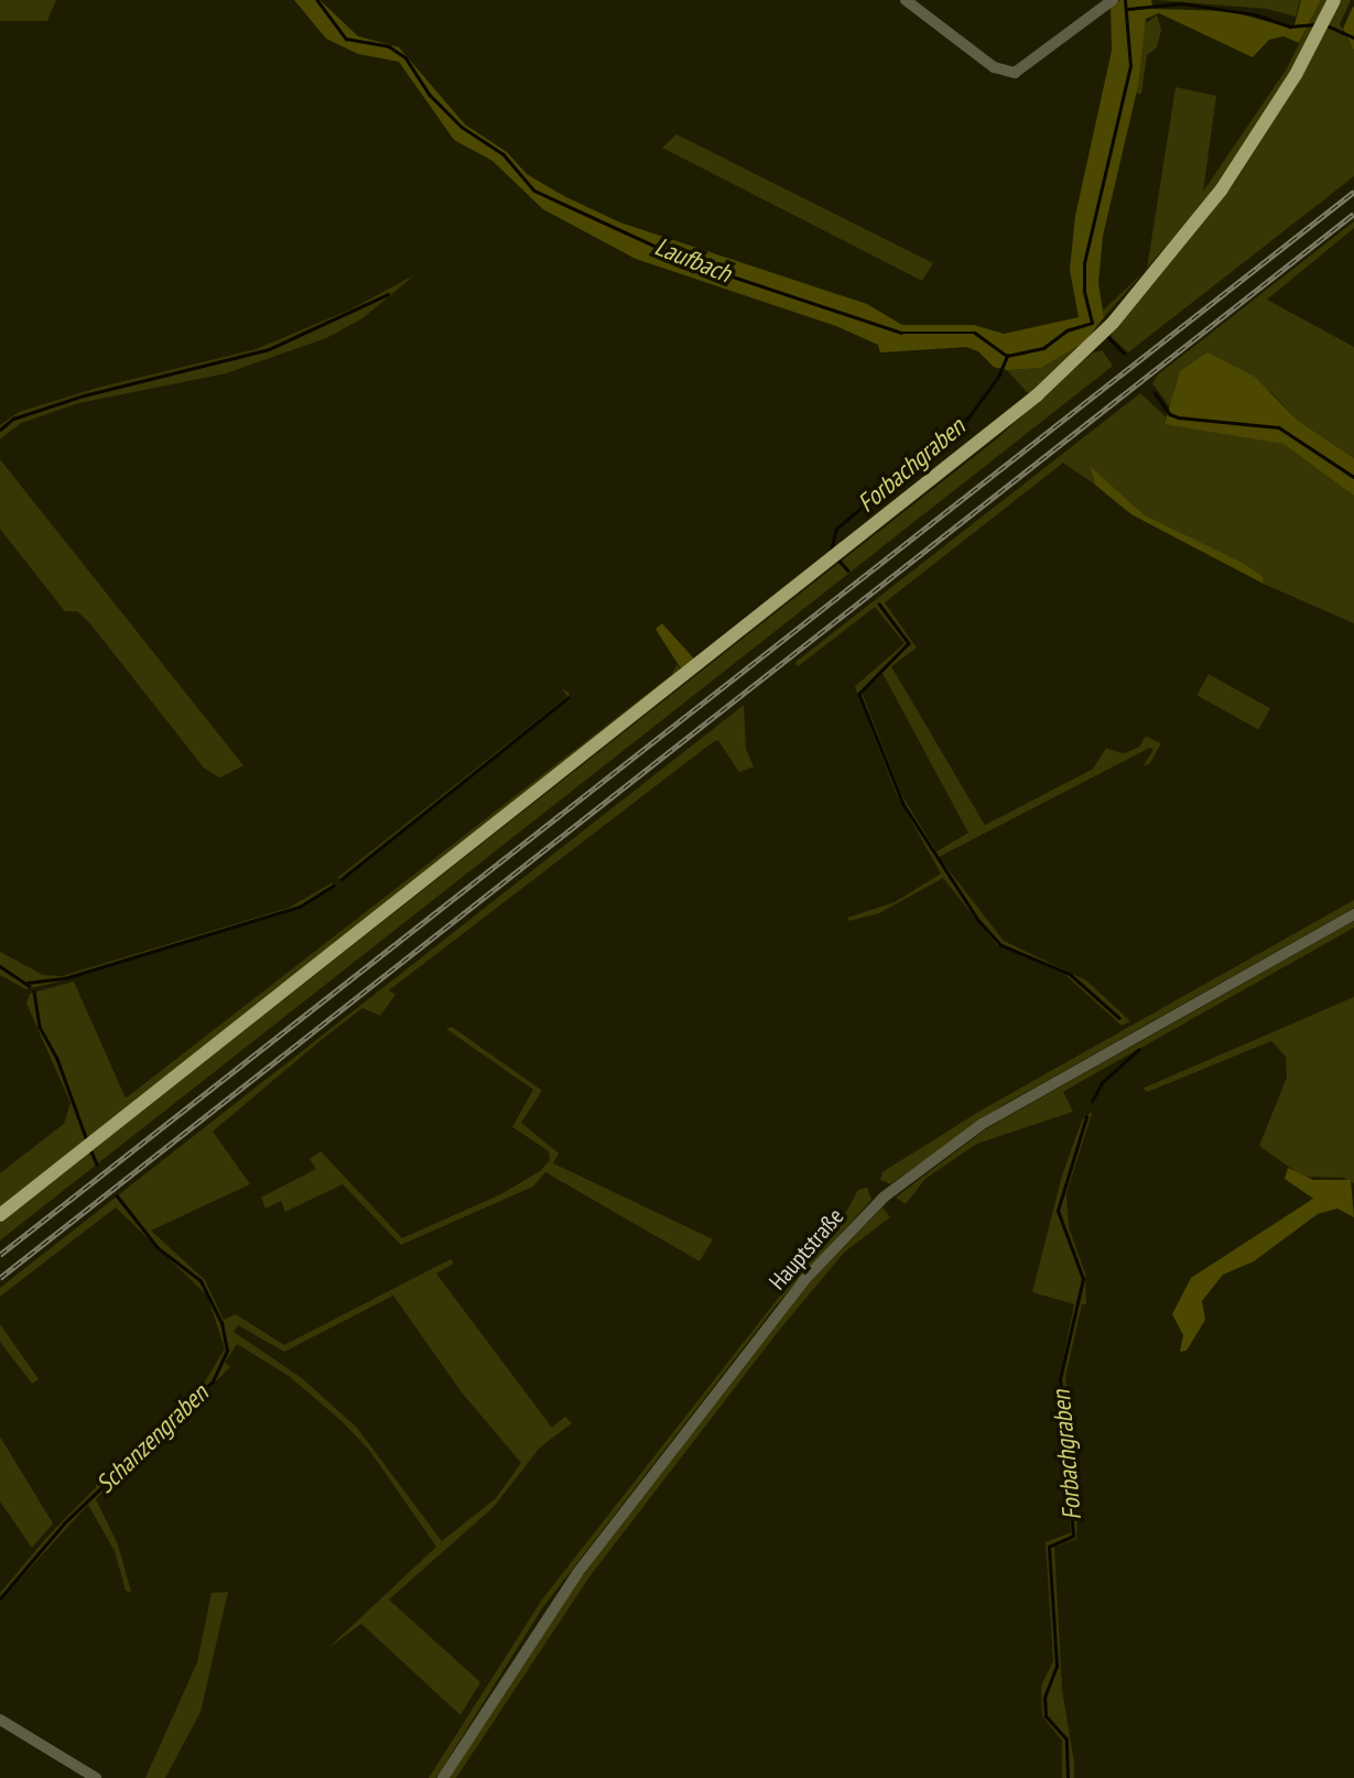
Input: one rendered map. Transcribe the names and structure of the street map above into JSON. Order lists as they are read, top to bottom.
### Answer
{
  "streets": {
    "street": ["Hauptstraße"]
  },
  "water": ["Laufbach", "Forbachgraben", "Schanzengraben"]
}
